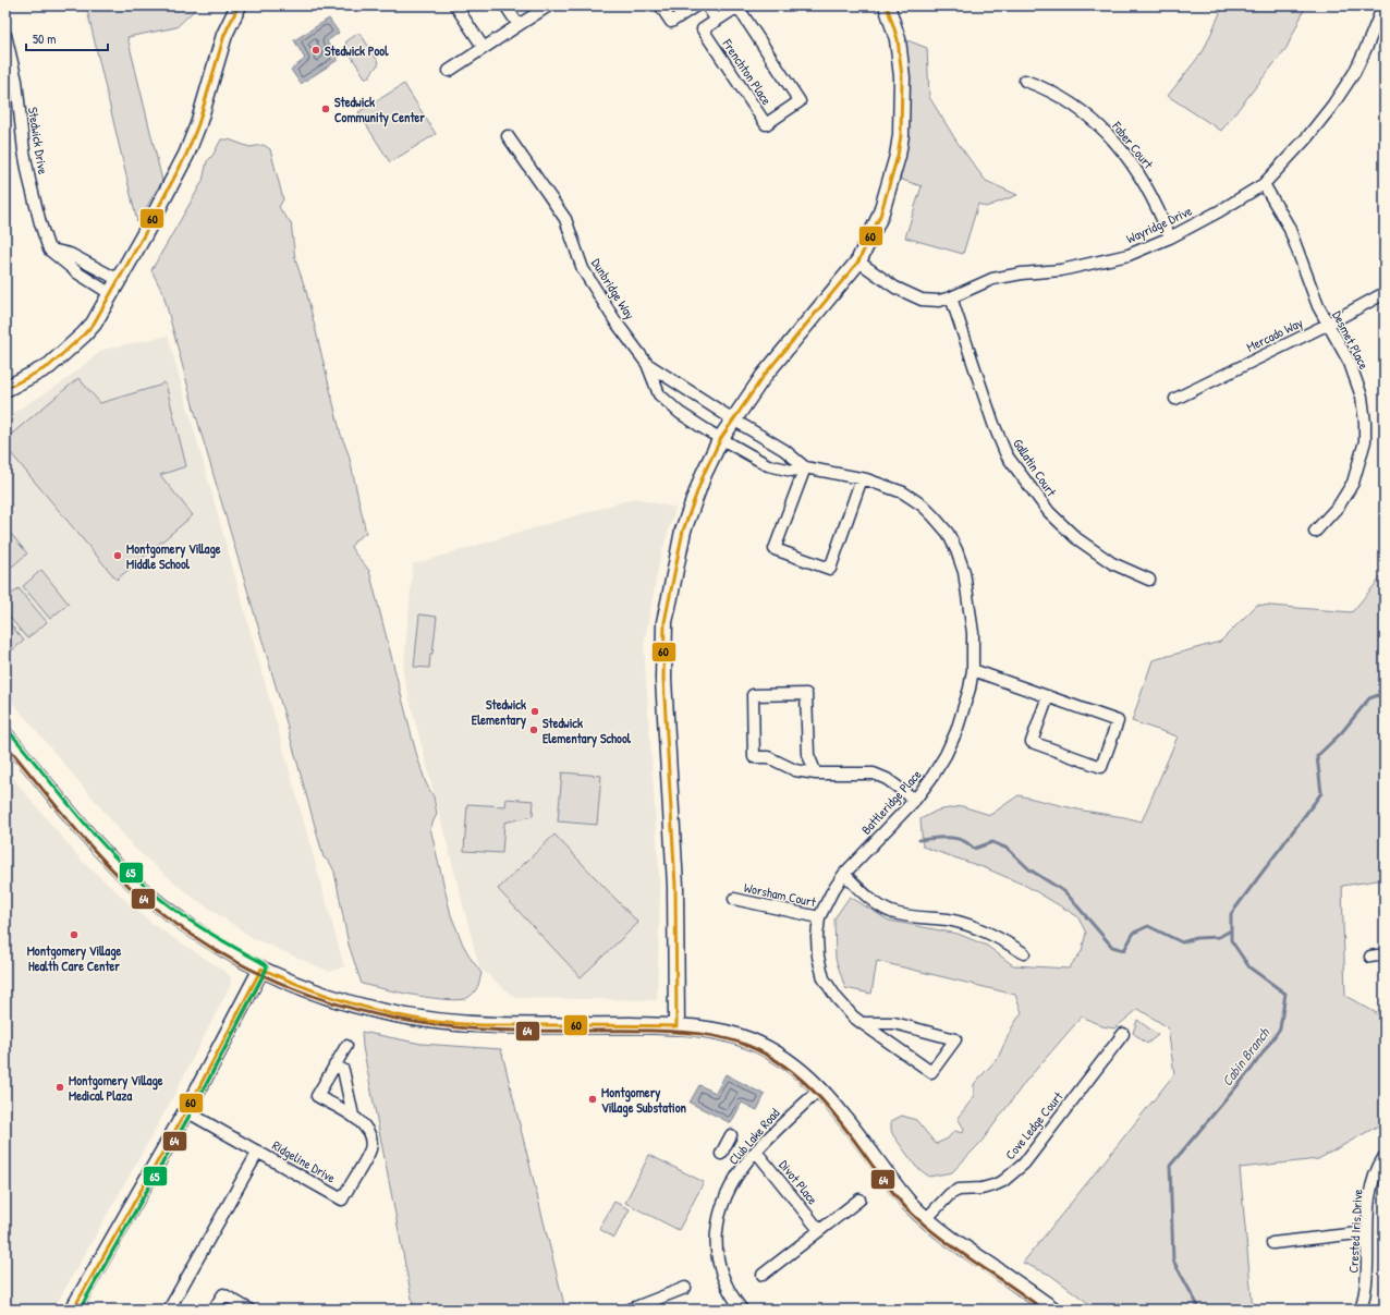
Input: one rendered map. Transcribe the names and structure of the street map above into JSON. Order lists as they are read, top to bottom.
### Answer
{
  "streets": {
    "street": [
      "Frenchton Place",
      "Stedwick Drive",
      "Faber Court",
      "Wayridge Drive",
      "Dunbridge Way",
      "Mercado Way",
      "Desmet Place",
      "Gallatin Court",
      "Battleridge Place",
      "Worsham Court",
      "Cove Ledge Court",
      "Club Lake Road",
      "Ridgeline Drive",
      "Divot Place",
      "Crested Iris Drive"
    ]
  },
  "crossings": [
    ["Faber Court", "Wayridge Drive"],
    ["Wayridge Drive", "Desmet Place"],
    ["Wayridge Drive", "Gallatin Court"],
    ["Dunbridge Way", "Battleridge Place"],
    ["Mercado Way", "Desmet Place"],
    ["Battleridge Place", "Worsham Court"],
    ["Club Lake Road", "Divot Place"]
  ],
  "water": ["Cabin Branch"],
  "places": [
    "Stedwick Pool",
    "Stedwick Community Center",
    "Montgomery Village Middle School",
    "Stedwick Elementary",
    "Stedwick Elementary School",
    "Montgomery Village Health Care Center",
    "Montgomery Village Medical Plaza",
    "Montgomery Village Substation"
  ],
  "lines": ["transit line 60", "transit line 65", "transit line 64"],
  "scale_bar": "50 m"
}
